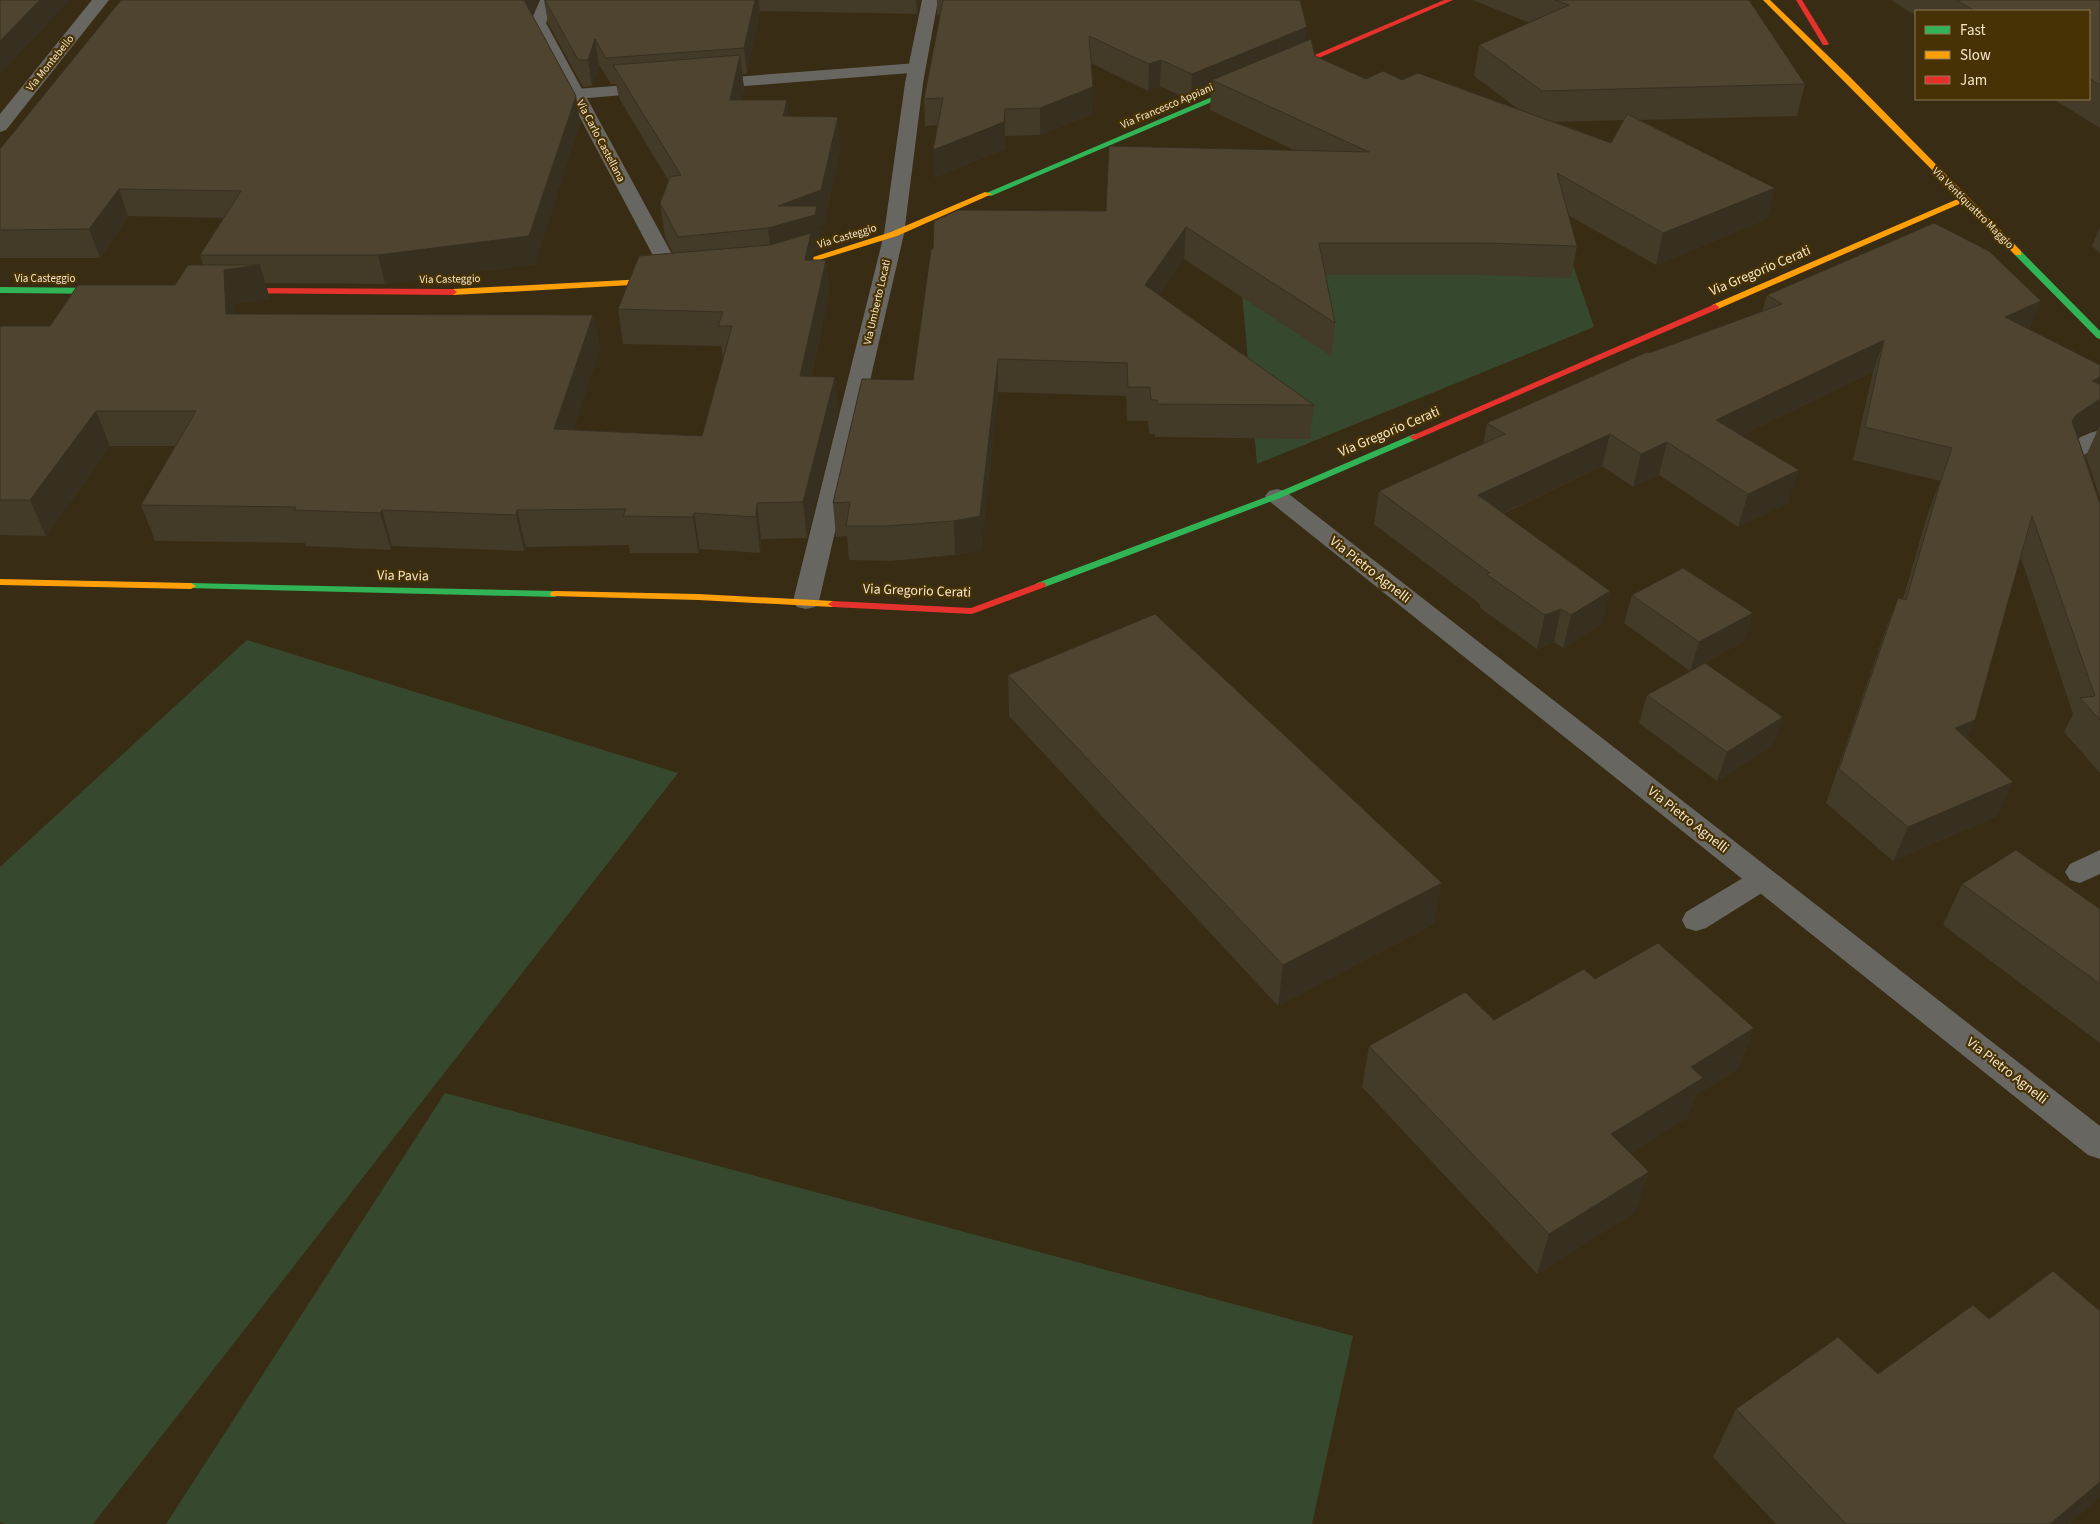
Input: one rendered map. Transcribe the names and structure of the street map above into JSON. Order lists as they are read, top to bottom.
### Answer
{
  "streets": {
    "street": [
      "Via Montebello",
      "Via Francesco Appiani",
      "Via Carlo Castellana",
      "Via Ventiquattro Maggio",
      "Via Casteggio",
      "Via Gregorio Cerati",
      "Via Umberto Locati",
      "Via Pietro Agnelli",
      "Via Pavia"
    ]
  },
  "crossings": [
    ["Via Francesco Appiani", "Via Casteggio"],
    ["Via Francesco Appiani", "Via Umberto Locati"],
    ["Via Carlo Castellana", "Via Casteggio"],
    ["Via Ventiquattro Maggio", "Via Gregorio Cerati"],
    ["Via Casteggio", "Via Umberto Locati"],
    ["Via Gregorio Cerati", "Via Umberto Locati"],
    ["Via Gregorio Cerati", "Via Pietro Agnelli"],
    ["Via Gregorio Cerati", "Via Pavia"],
    ["Via Umberto Locati", "Via Pavia"]
  ],
  "legend": ["Fast", "Slow", "Jam"]
}
